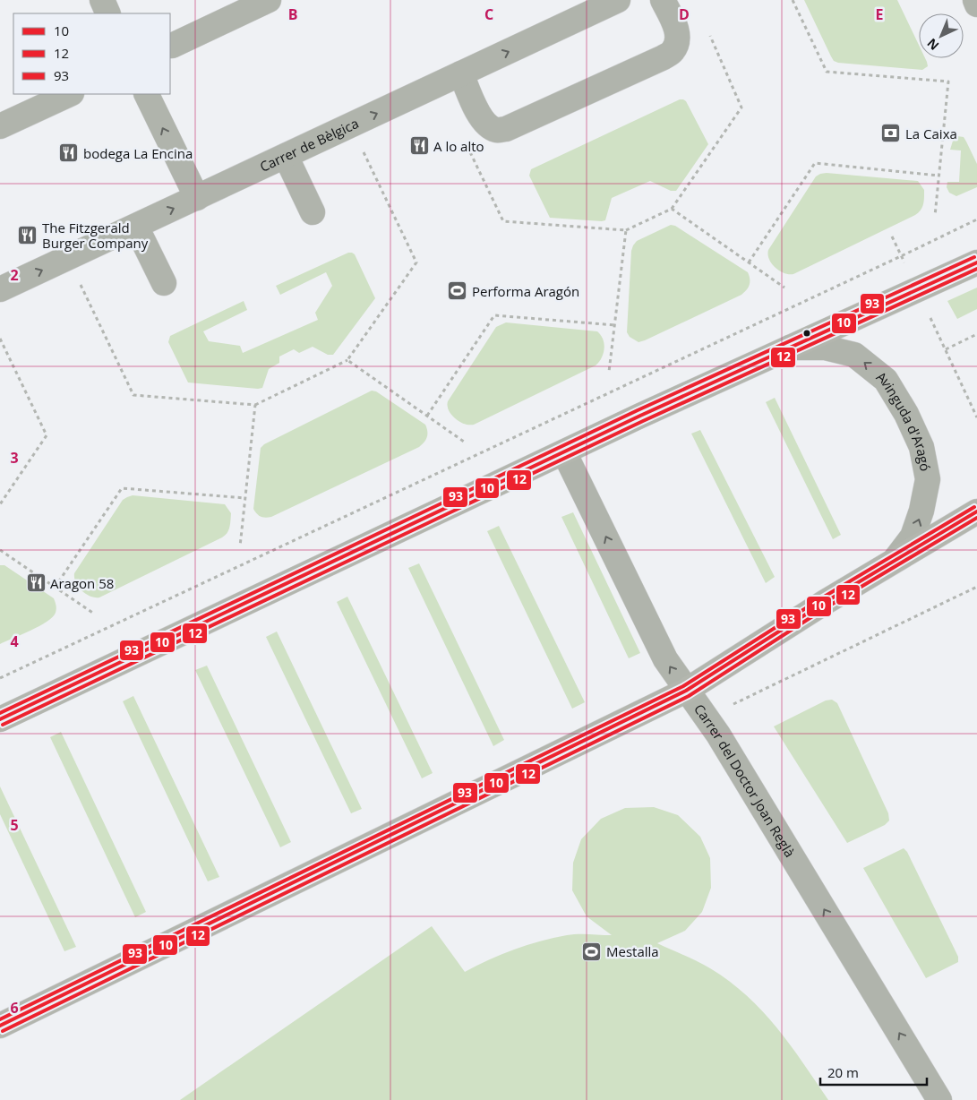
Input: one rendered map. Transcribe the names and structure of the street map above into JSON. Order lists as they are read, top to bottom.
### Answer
{
  "streets": {
    "main road": ["Avinguda d'Aragó"],
    "street": ["Carrer de Bèlgica", "Carrer del Doctor Joan Reglà"]
  },
  "crossings": [
    ["Avinguda d'Aragó", "Carrer del Doctor Joan Reglà"]
  ],
  "one_way": ["Carrer de Bèlgica", "Carrer del Doctor Joan Reglà"],
  "places": {
    "bank": ["La Caixa"],
    "restaurant": [
      "A lo alto",
      "bodega La Encina",
      "The Fitzgerald Burger Company",
      "Aragon 58"
    ],
    "sports": ["Performa Aragón", "Mestalla"]
  },
  "lines": ["transit line 93", "transit line 10", "transit line 12"],
  "legend": ["10", "12", "93"],
  "scale_bar": "20 m",
  "north": "bottom left",
  "grid": {
    "columns": [
      "B",
      "C",
      "D",
      "E"
    ],
    "rows": [
      "2",
      "3",
      "4",
      "5",
      "6"
    ]
  }
}
